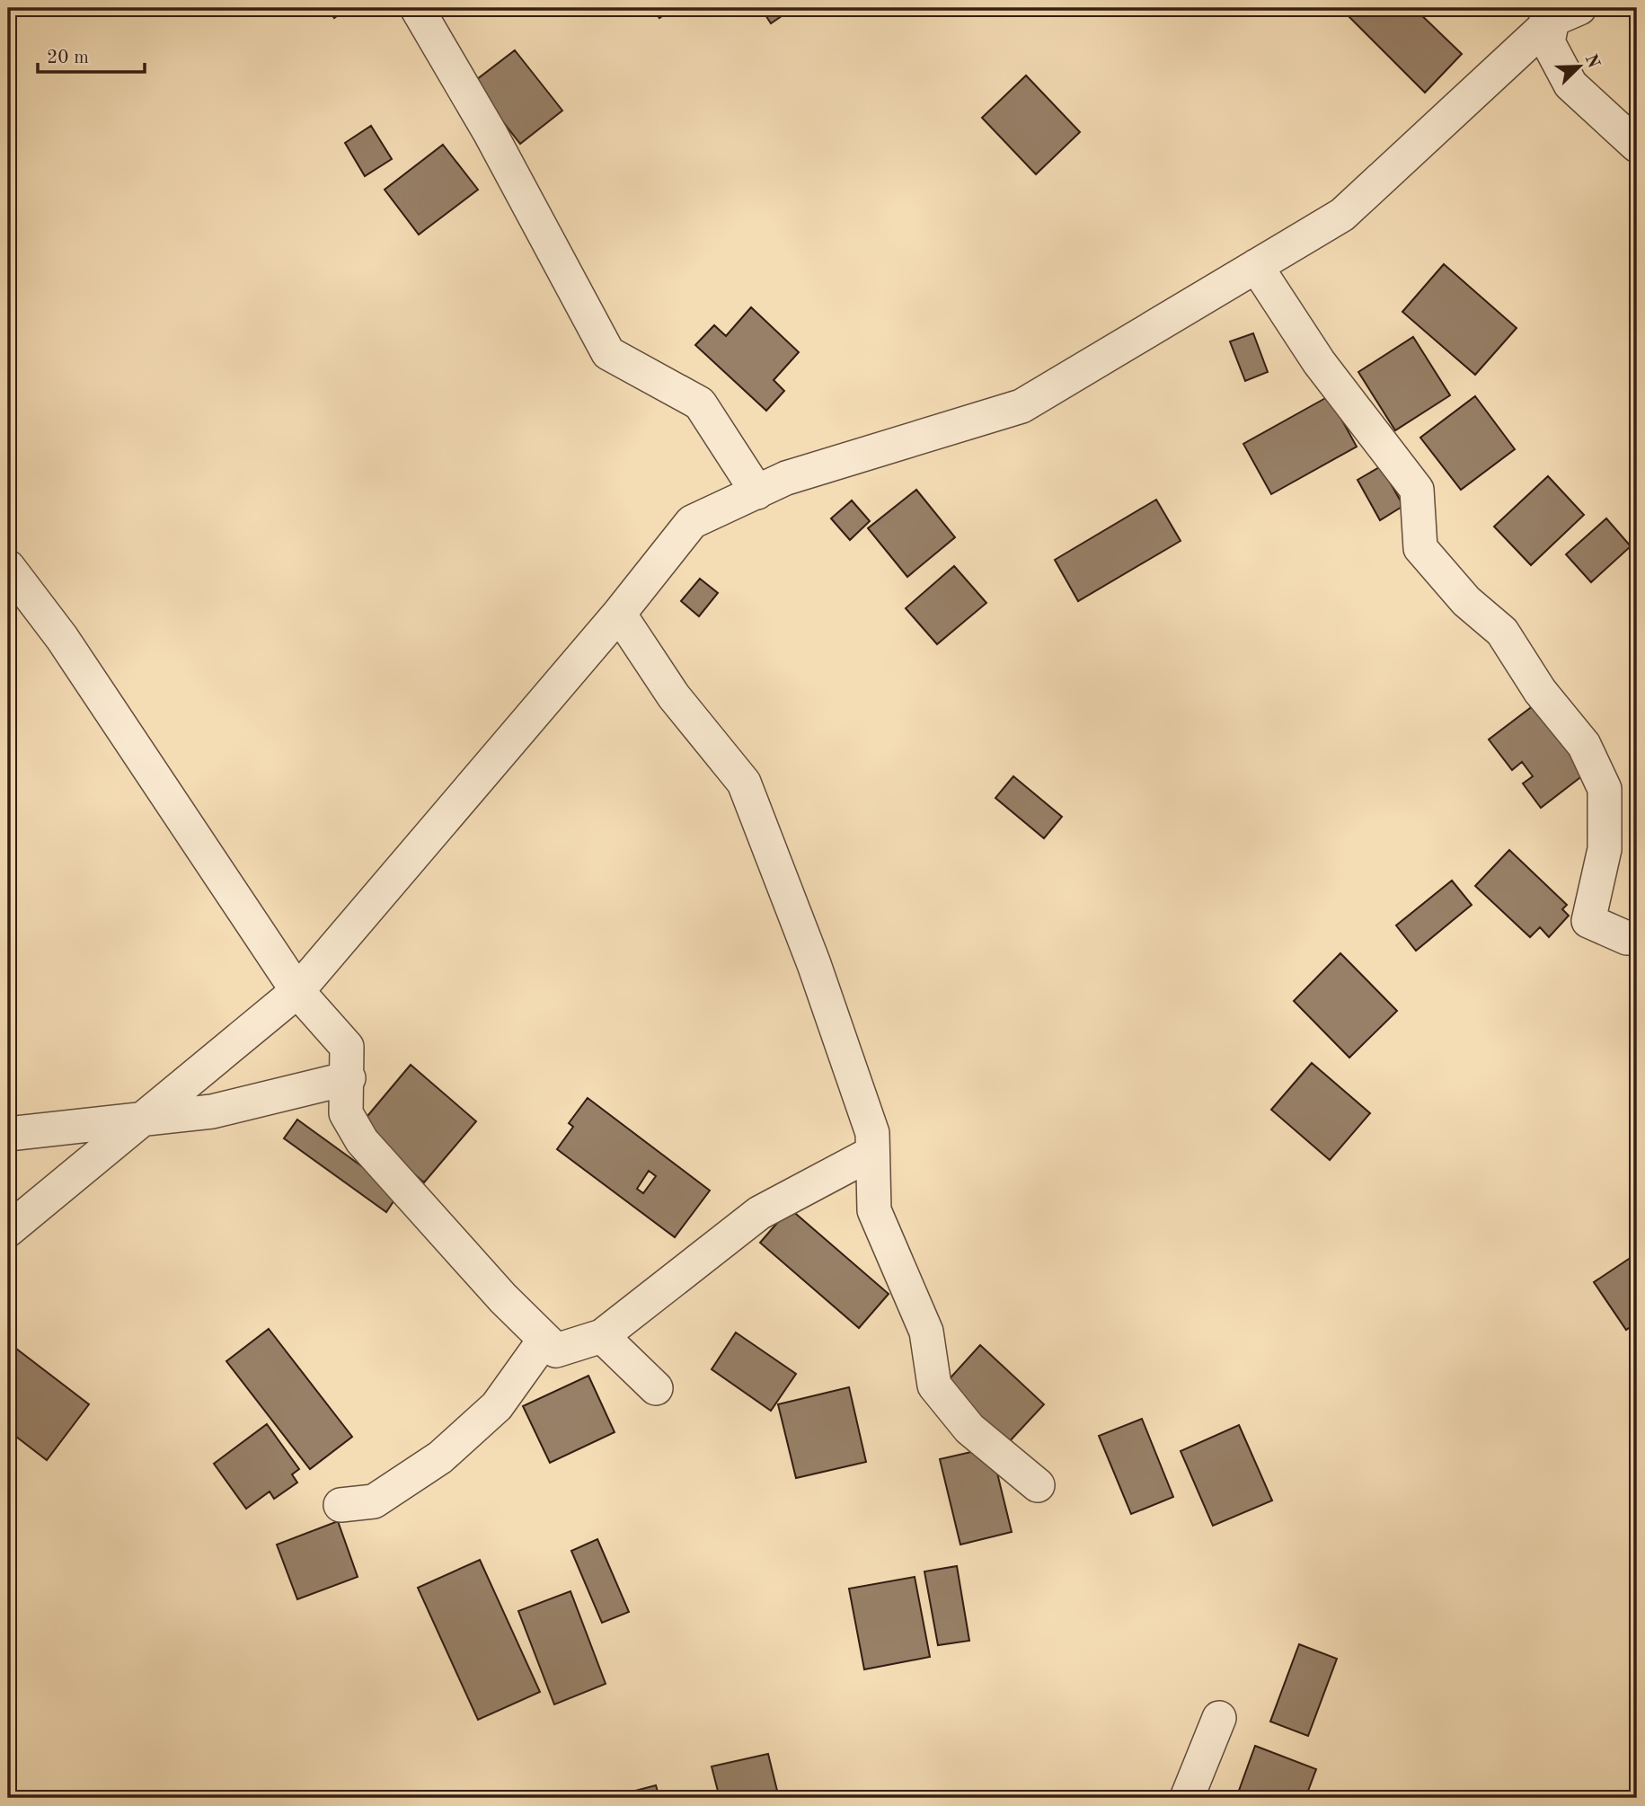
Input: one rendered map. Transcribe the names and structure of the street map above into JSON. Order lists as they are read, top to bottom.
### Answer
{
  "scale_bar": "20 m",
  "north": "top right"
}
